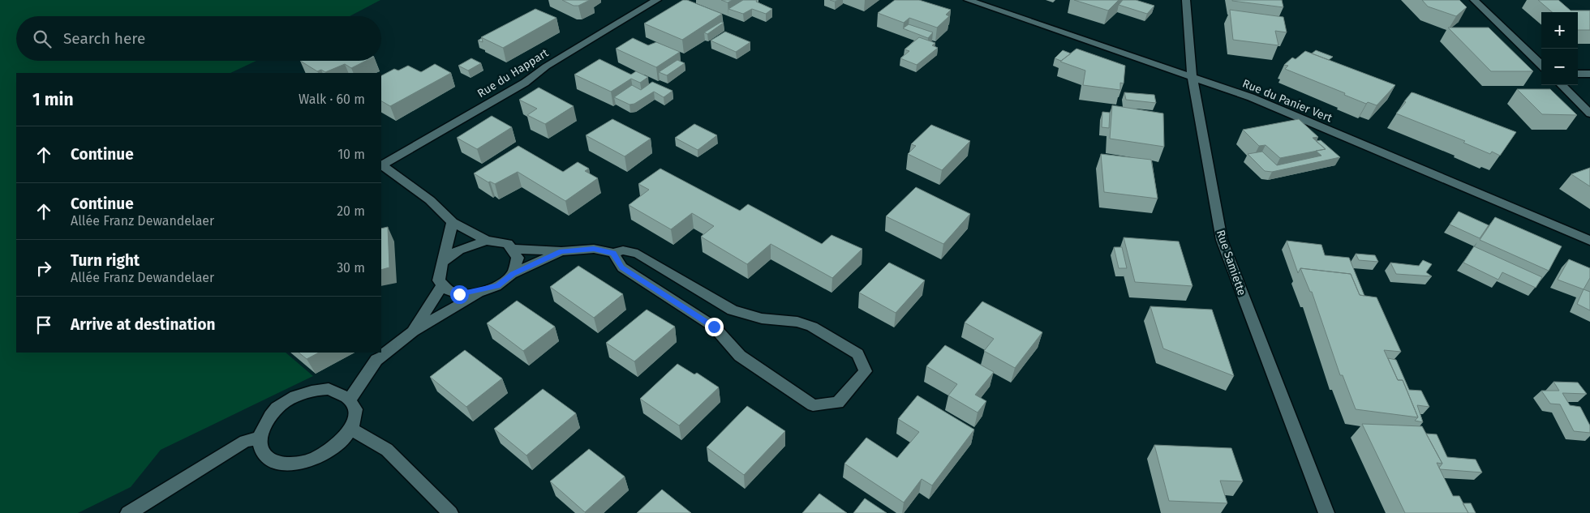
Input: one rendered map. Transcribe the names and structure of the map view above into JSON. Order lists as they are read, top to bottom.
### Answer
{
  "streets": {
    "street": ["Rue du Happart", "Rue du Panier Vert", "Rue Samiette"]
  },
  "crossings": [
    ["Rue du Panier Vert", "Rue Samiette"]
  ],
  "page": {
    "map_buttons": ["+", "−"],
    "search": "Search here",
    "heading": ["1 min", "Walk · 60 m"],
    "list": [
      ["Continue", "10 m"],
      ["Continue", "Allée Franz Dewandelaer", "20 m"],
      ["Turn right", "Allée Franz Dewandelaer", "30 m"],
      "Arrive at destination"
    ]
  }
}
